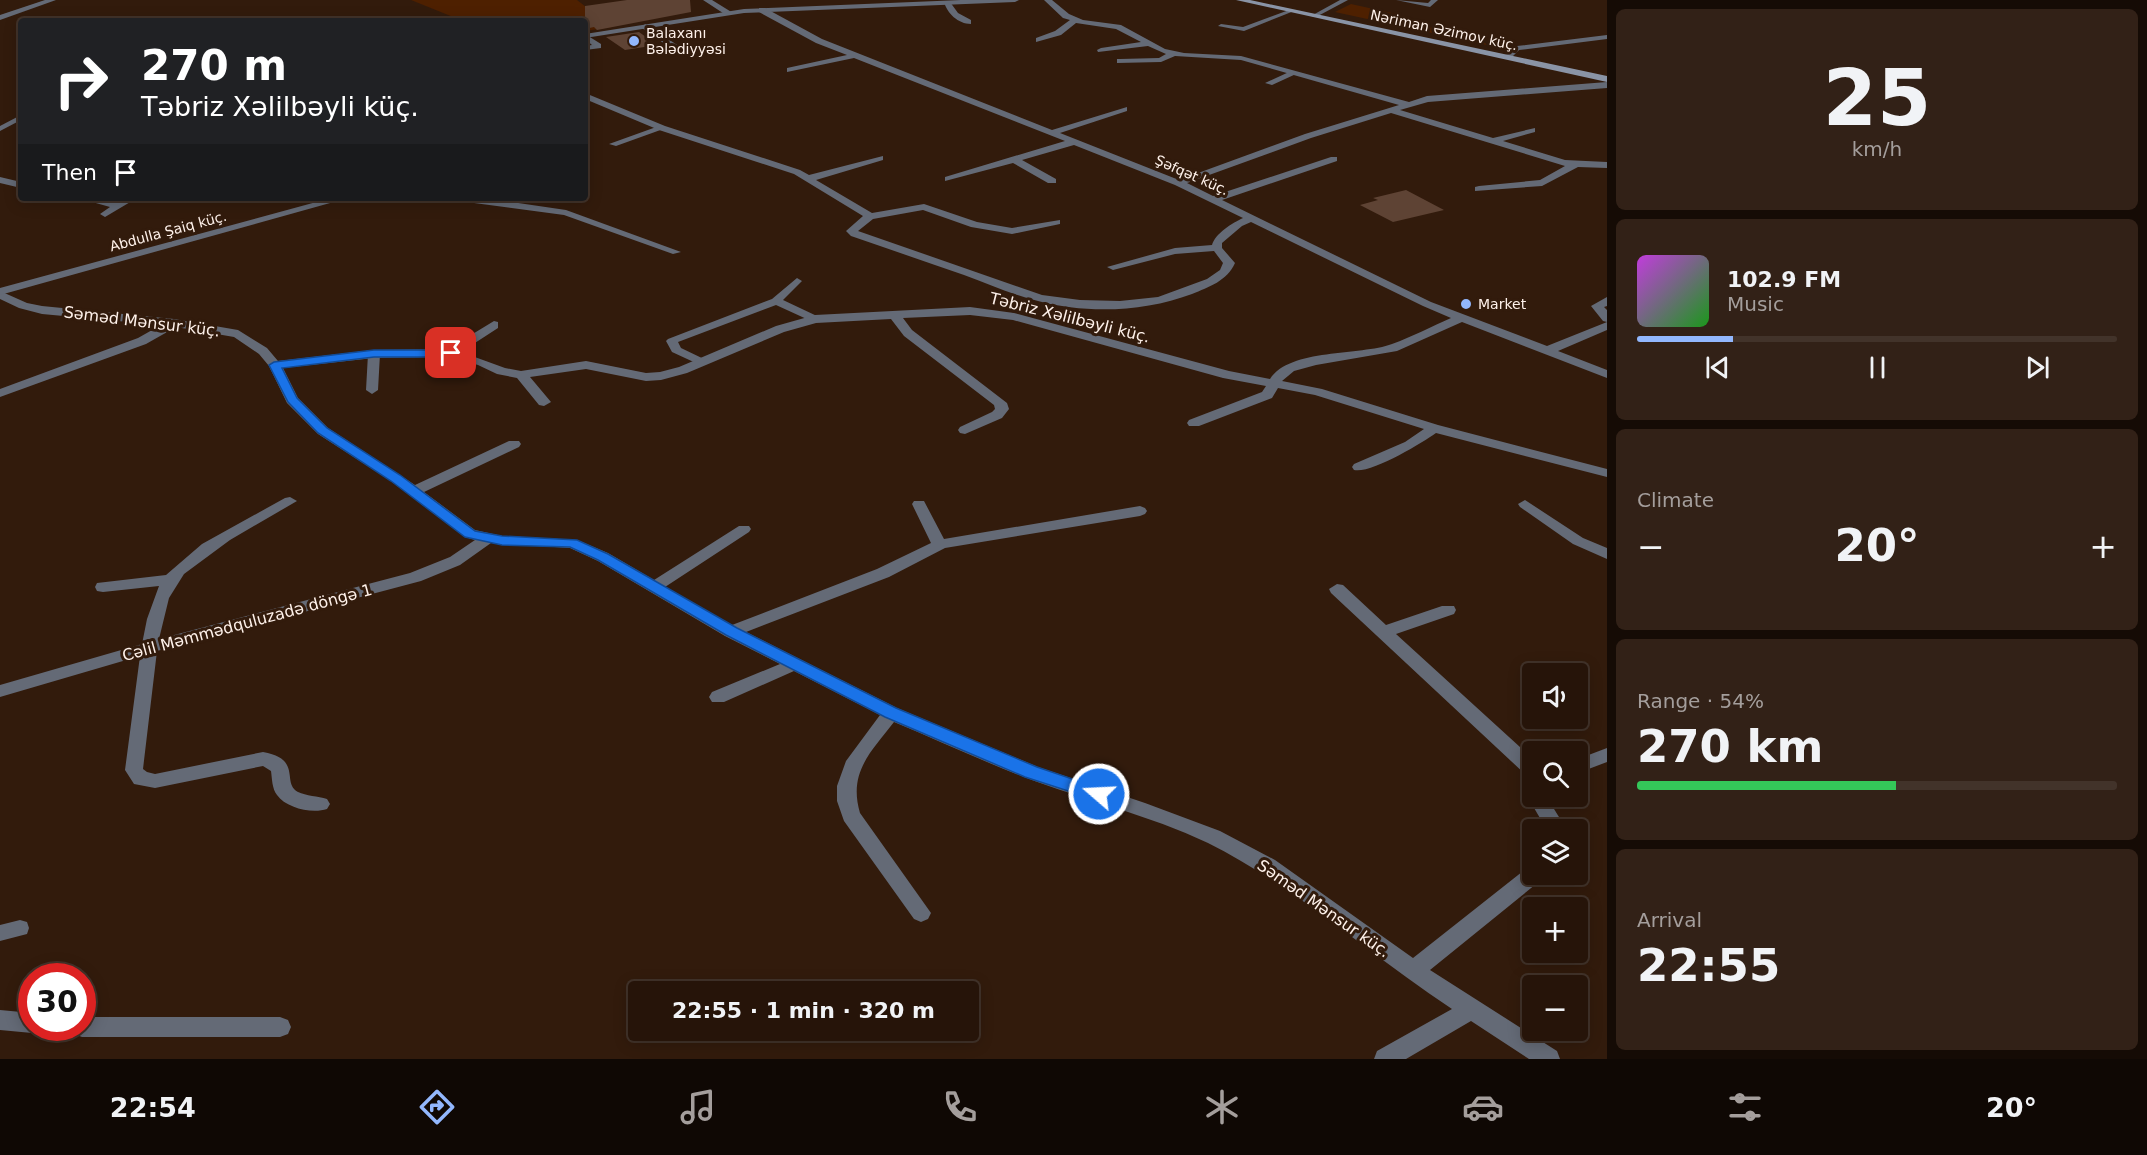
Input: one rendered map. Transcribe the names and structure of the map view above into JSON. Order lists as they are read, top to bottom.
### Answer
{
  "streets": {
    "main road": ["Nəriman Əzimov küç."],
    "street": [
      "Şəfqət küç.",
      "Abdulla Şaiq küç.",
      "Təbriz Xəlilbəyli küç.",
      "Səməd Mənsur küç.",
      "Cəlil Məmmədquluzadə döngə 1"
    ]
  },
  "crossings": [
    ["Abdulla Şaiq küç.", "Səməd Mənsur küç."],
    ["Təbriz Xəlilbəyli küç.", "Səməd Mənsur küç."],
    ["Səməd Mənsur küç.", "Cəlil Məmmədquluzadə döngə 1"]
  ],
  "places": ["Balaxanı Bələdiyyəsi", "Market"],
  "page": {
    "tile": [
      ["25", "km/h"],
      "Climate",
      ["Range · 54%", "270 km"],
      ["Arrival", "22:55"]
    ],
    "turn": ["270 m", "Təbriz Xəlilbəyli küç."],
    "then": "Then",
    "song": ["102.9 FM", "Music"],
    "heat": ["−", "20°", "+"],
    "map_buttons": ["+", "−"],
    "limit": "30",
    "trip": "22:55 · 1 min · 320 m",
    "tabs": ["22:54", "20°"]
  }
}
